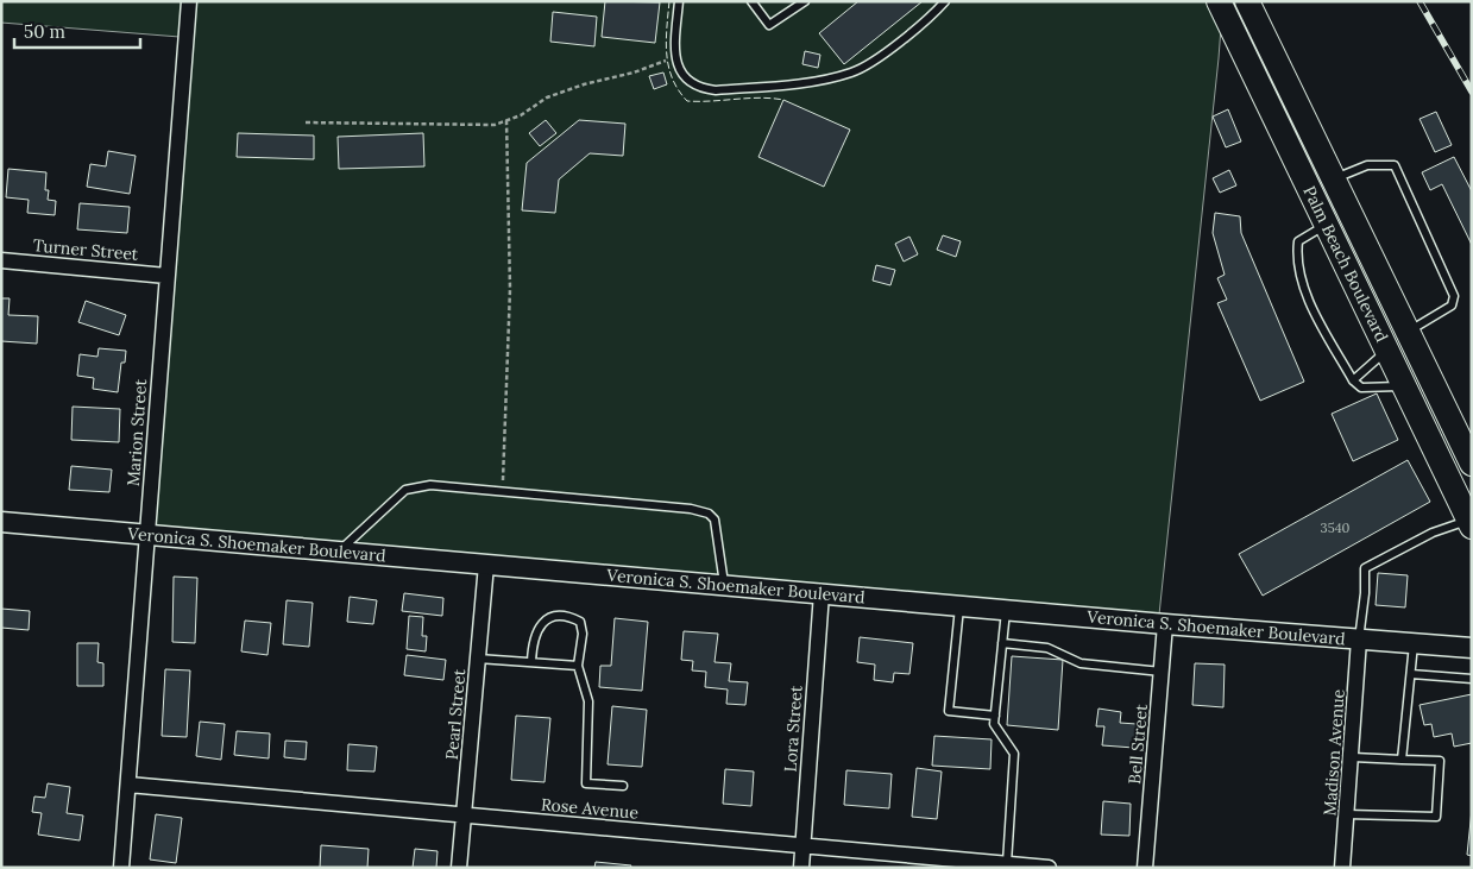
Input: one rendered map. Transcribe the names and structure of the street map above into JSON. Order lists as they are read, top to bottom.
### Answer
{
  "streets": {
    "main road": ["Palm Beach Boulevard"],
    "street": [
      "Turner Street",
      "Marion Street",
      "Veronica S. Shoemaker Boulevard",
      "Pearl Street",
      "Lora Street",
      "Bell Street",
      "Madison Avenue",
      "Rose Avenue"
    ]
  },
  "crossings": [
    ["Turner Street", "Marion Street"],
    ["Marion Street", "Veronica S. Shoemaker Boulevard"],
    ["Marion Street", "Rose Avenue"],
    ["Veronica S. Shoemaker Boulevard", "Pearl Street"],
    ["Veronica S. Shoemaker Boulevard", "Lora Street"],
    ["Veronica S. Shoemaker Boulevard", "Bell Street"],
    ["Veronica S. Shoemaker Boulevard", "Madison Avenue"],
    ["Pearl Street", "Rose Avenue"],
    ["Lora Street", "Rose Avenue"]
  ],
  "house_numbers": ["3540"],
  "scale_bar": "50 m"
}
